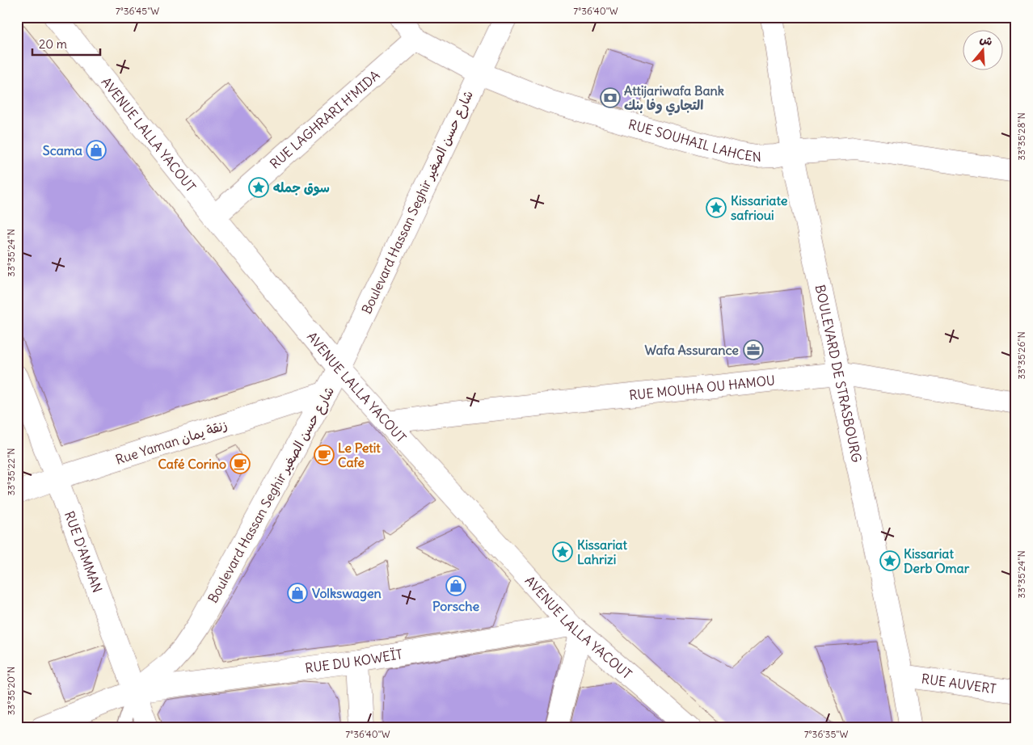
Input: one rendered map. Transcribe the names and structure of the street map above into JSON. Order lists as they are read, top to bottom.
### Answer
{
  "streets": {
    "street": [
      "RUE LAGHRARI H'MIDA",
      "AVENUE LALLA YACOUT",
      "RUE SOUHAIL LAHCEN",
      "Boulevard Hassan Seghir شارع حسن الصغير",
      "BOULEVARD DE STRASBOURG",
      "RUE MOUHA OU HAMOU",
      "Rue Yaman زنقة يمان",
      "RUE D'AMMAN",
      "RUE DU KOWEÏT",
      "RUE AUVERT"
    ]
  },
  "crossings": [
    ["RUE LAGHRARI H'MIDA", "AVENUE LALLA YACOUT"],
    ["RUE LAGHRARI H'MIDA", "RUE SOUHAIL LAHCEN"],
    ["AVENUE LALLA YACOUT", "Boulevard Hassan Seghir شارع حسن الصغير"],
    ["AVENUE LALLA YACOUT", "RUE MOUHA OU HAMOU"],
    ["AVENUE LALLA YACOUT", "RUE DU KOWEÏT"],
    ["RUE SOUHAIL LAHCEN", "Boulevard Hassan Seghir شارع حسن الصغير"],
    ["RUE SOUHAIL LAHCEN", "BOULEVARD DE STRASBOURG"],
    ["Boulevard Hassan Seghir شارع حسن الصغير", "Rue Yaman زنقة يمان"],
    ["Boulevard Hassan Seghir شارع حسن الصغير", "RUE D'AMMAN"],
    ["Boulevard Hassan Seghir شارع حسن الصغير", "RUE DU KOWEÏT"],
    ["BOULEVARD DE STRASBOURG", "RUE MOUHA OU HAMOU"],
    ["BOULEVARD DE STRASBOURG", "RUE AUVERT"],
    ["Rue Yaman زنقة يمان", "RUE D'AMMAN"],
    ["RUE D'AMMAN", "RUE DU KOWEÏT"]
  ],
  "places": {
    "bank": ["Attijariwafa Bank التجاري وفا بنك"],
    "shop": ["Scama", "Porsche", "Volkswagen"],
    "place": [
      "سوق جمله",
      "Kissariate safrioui",
      "Kissariat Lahrizi",
      "Kissariat Derb Omar"
    ],
    "office": ["Wafa Assurance"],
    "cafe": ["Le Petit Cafe", "Café Corino"]
  },
  "scale_bar": "20 m",
  "north": "top",
  "coordinates": [
    "7°36'45\"W",
    "7°36'40\"W",
    "33°35'28\"N",
    "33°35'24\"N",
    "33°35'26\"N",
    "33°35'22\"N",
    "33°35'20\"N",
    "7°36'35\"W"
  ]
}
